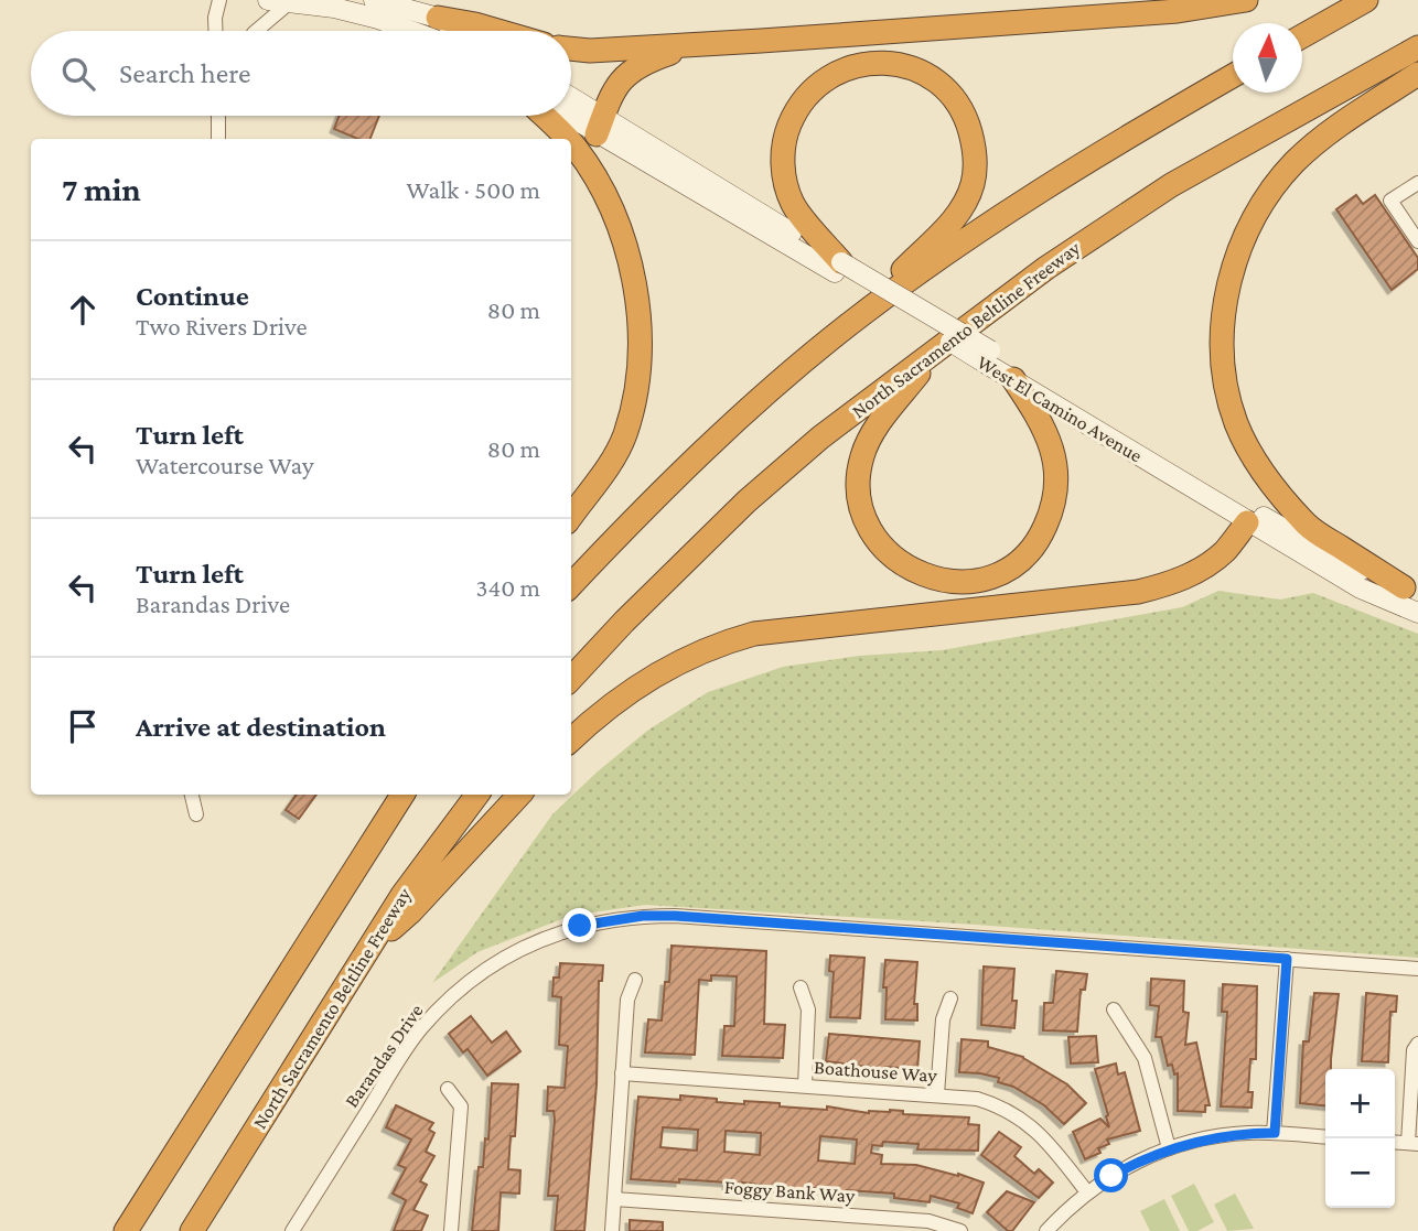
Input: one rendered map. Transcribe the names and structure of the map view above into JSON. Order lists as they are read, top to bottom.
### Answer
{
  "streets": {
    "highway": ["North Sacramento Beltline Freeway"],
    "main road": ["West El Camino Avenue"],
    "street": ["Barandas Drive", "Boathouse Way", "Foggy Bank Way"]
  },
  "north": "top",
  "page": {
    "search": "Search here",
    "heading": ["7 min", "Walk · 500 m"],
    "list": [
      ["Continue", "Two Rivers Drive", "80 m"],
      ["Turn left", "Watercourse Way", "80 m"],
      ["Turn left", "Barandas Drive", "340 m"],
      "Arrive at destination"
    ],
    "map_buttons": ["+", "−"]
  }
}
